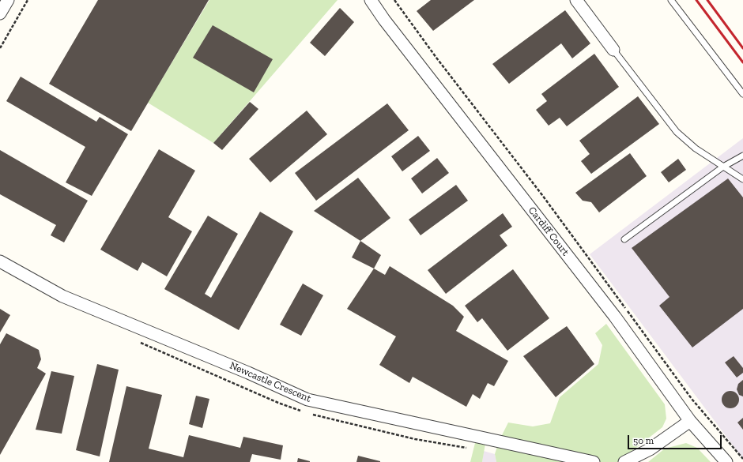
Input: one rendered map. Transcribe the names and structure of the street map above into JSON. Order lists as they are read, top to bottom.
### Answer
{
  "streets": {
    "street": ["Cardiff Court", "Newcastle Crescent"]
  },
  "scale_bar": "50 m"
}
